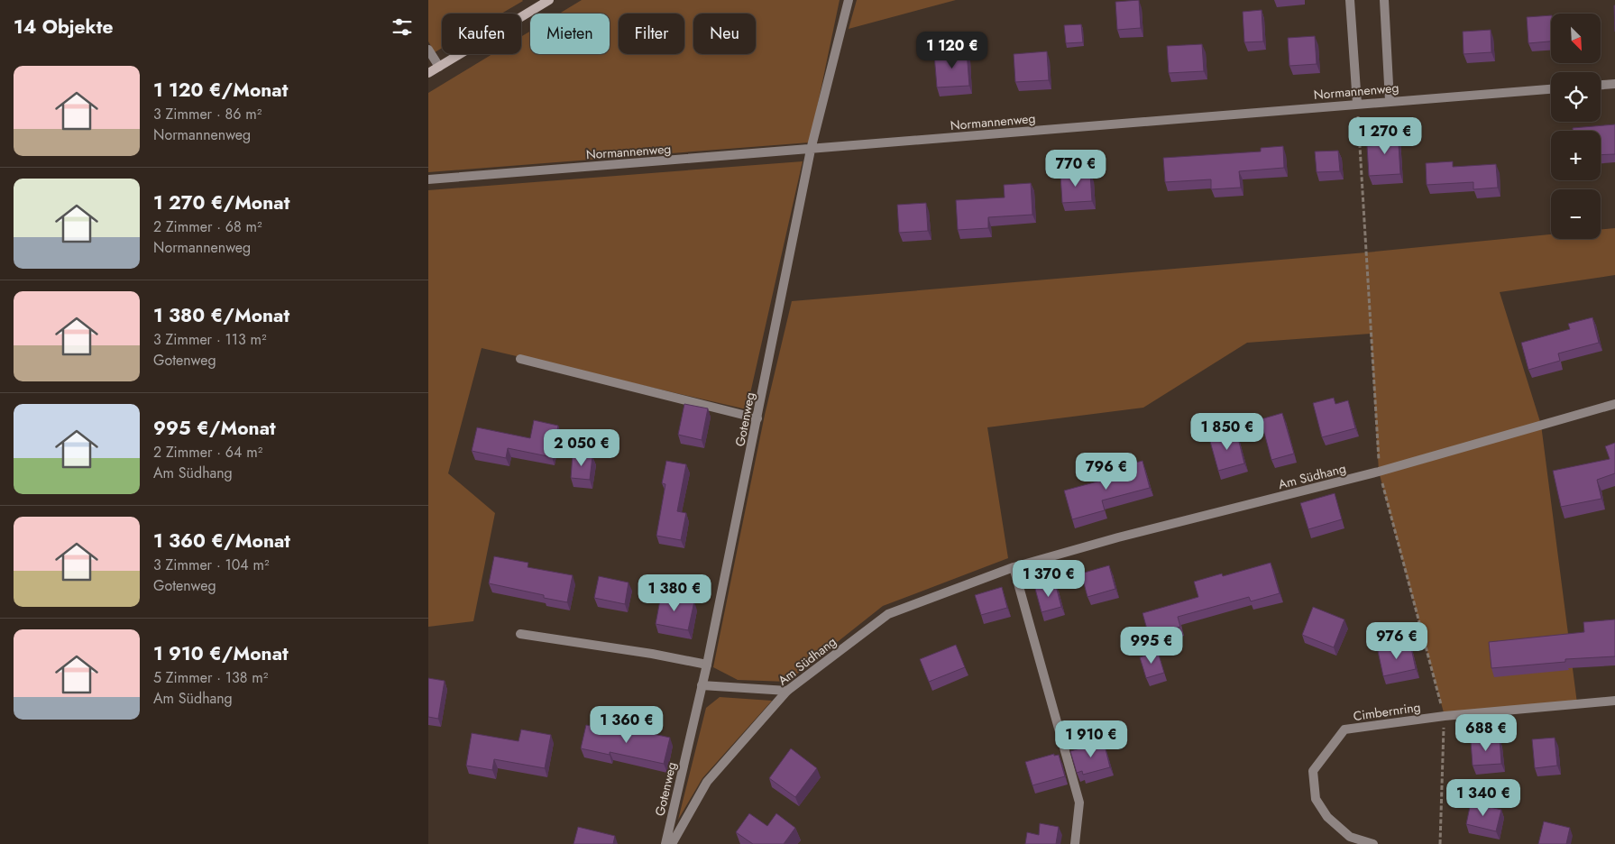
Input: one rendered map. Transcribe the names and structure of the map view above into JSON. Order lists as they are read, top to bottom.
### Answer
{
  "streets": {
    "street": [
      "Normannenweg",
      "Gotenweg",
      "Am Südhang",
      "Cimbernring"
    ]
  },
  "crossings": [
    ["Normannenweg", "Gotenweg"]
  ],
  "north": "bottom right",
  "page": {
    "heading": "14 Objekte",
    "map_buttons": ["+", "−"],
    "chip": [
      "Kaufen",
      "Mieten",
      "Filter",
      "Neu"
    ],
    "price": [
      "1 120 €",
      "1 270 €",
      "770 €",
      "1 850 €",
      "2 050 €",
      "796 €",
      "1 370 €",
      "1 380 €",
      "976 €",
      "995 €",
      "1 360 €",
      "688 €",
      "1 910 €",
      "1 340 €"
    ],
    "list": [
      {
        "name": "1 120 €/Monat",
        "note": "3 Zimmer · 86 m² · Normannenweg"
      },
      {
        "name": "1 270 €/Monat",
        "note": "2 Zimmer · 68 m² · Normannenweg"
      },
      {
        "name": "1 380 €/Monat",
        "note": "3 Zimmer · 113 m² · Gotenweg"
      },
      {
        "name": "995 €/Monat",
        "note": "2 Zimmer · 64 m² · Am Südhang"
      },
      {
        "name": "1 360 €/Monat",
        "note": "3 Zimmer · 104 m² · Gotenweg"
      },
      {
        "name": "1 910 €/Monat",
        "note": "5 Zimmer · 138 m² · Am Südhang"
      }
    ]
  }
}
